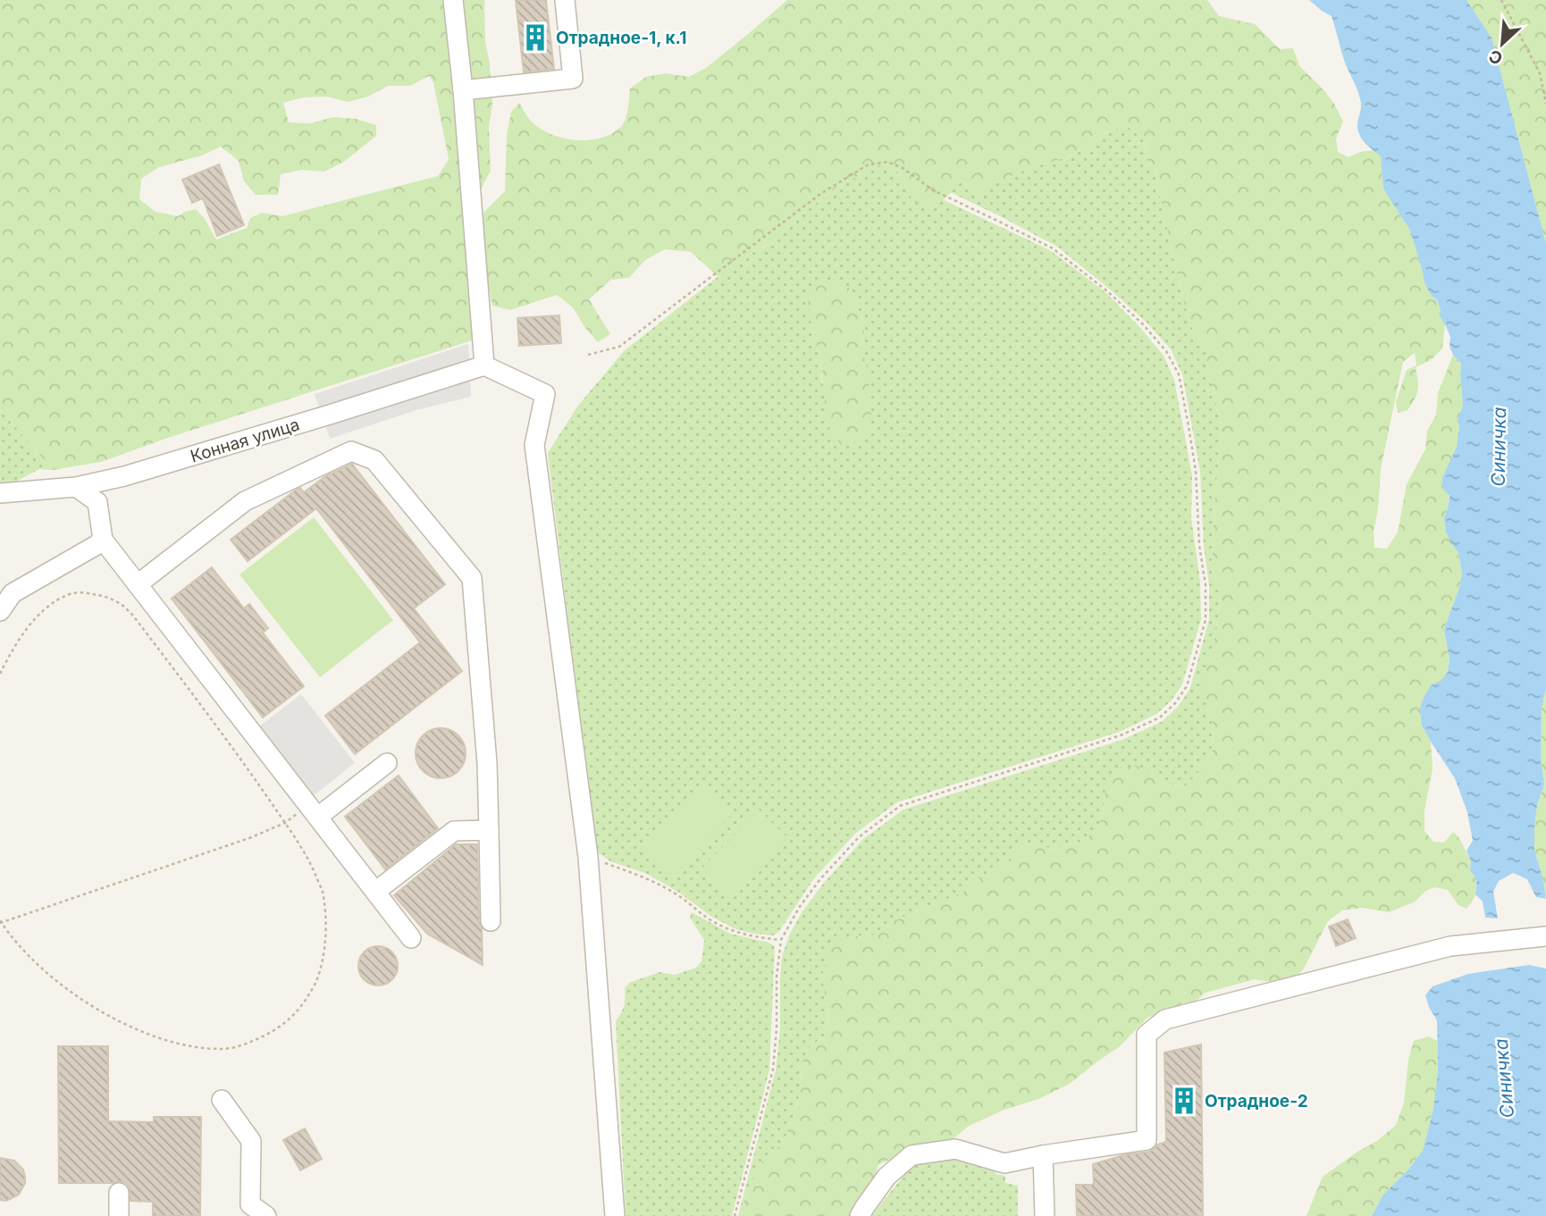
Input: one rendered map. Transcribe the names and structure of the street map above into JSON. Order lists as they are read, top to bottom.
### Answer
{
  "streets": {
    "street": ["Конная улица"]
  },
  "water": ["Синичка"],
  "places": {
    "building": ["Отрадное-1, к.1", "Отрадное-2"]
  },
  "north": "bottom left"
}
